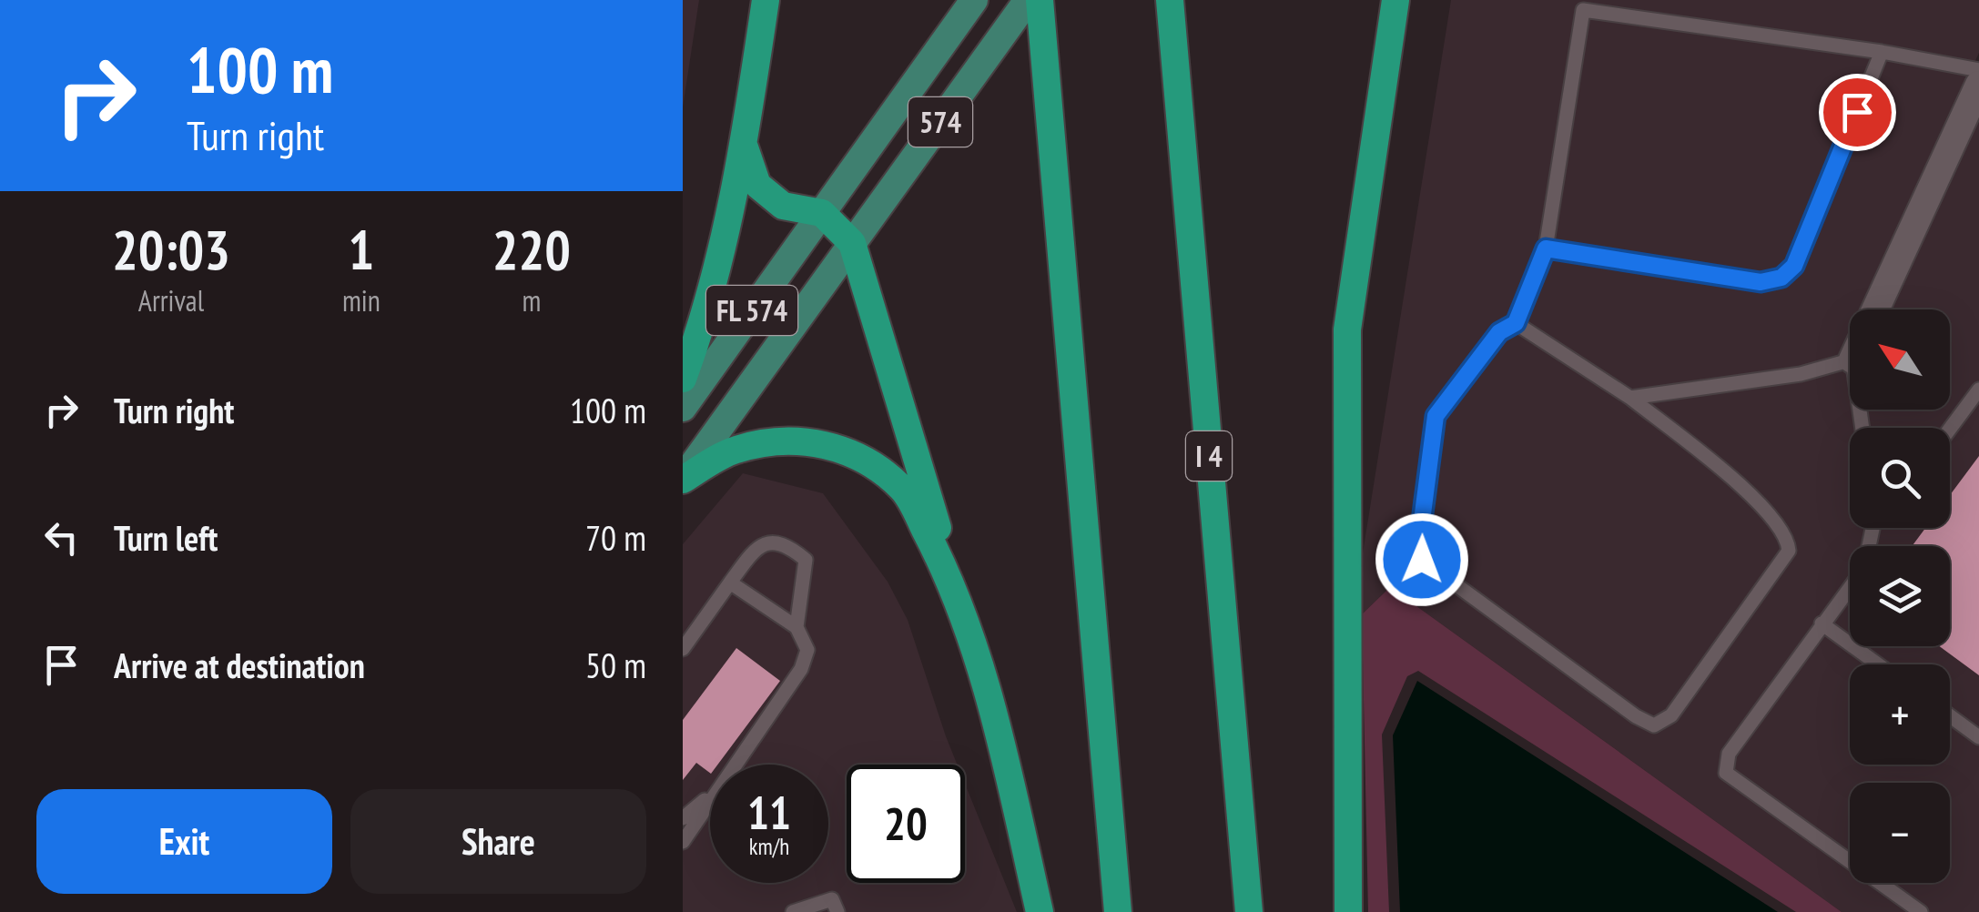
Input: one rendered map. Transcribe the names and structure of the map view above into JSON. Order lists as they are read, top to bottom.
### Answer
{
  "streets": {
    "highway": ["I 4"],
    "main road": ["574", "FL 574"]
  },
  "north": "top left",
  "page": {
    "turn": ["100 m", "Turn right"],
    "eta": [
      "20:03",
      "Arrival",
      "1",
      "min",
      "220",
      "m"
    ],
    "map_buttons": ["+", "−"],
    "list": [
      {
        "name": "Turn right",
        "value": "100 m"
      },
      {
        "name": "Turn left",
        "value": "70 m"
      },
      {
        "name": "Arrive at destination",
        "value": "50 m"
      }
    ],
    "speed": "11 km/h",
    "limit": "20",
    "buttons": ["Exit", "Share"]
  }
}
